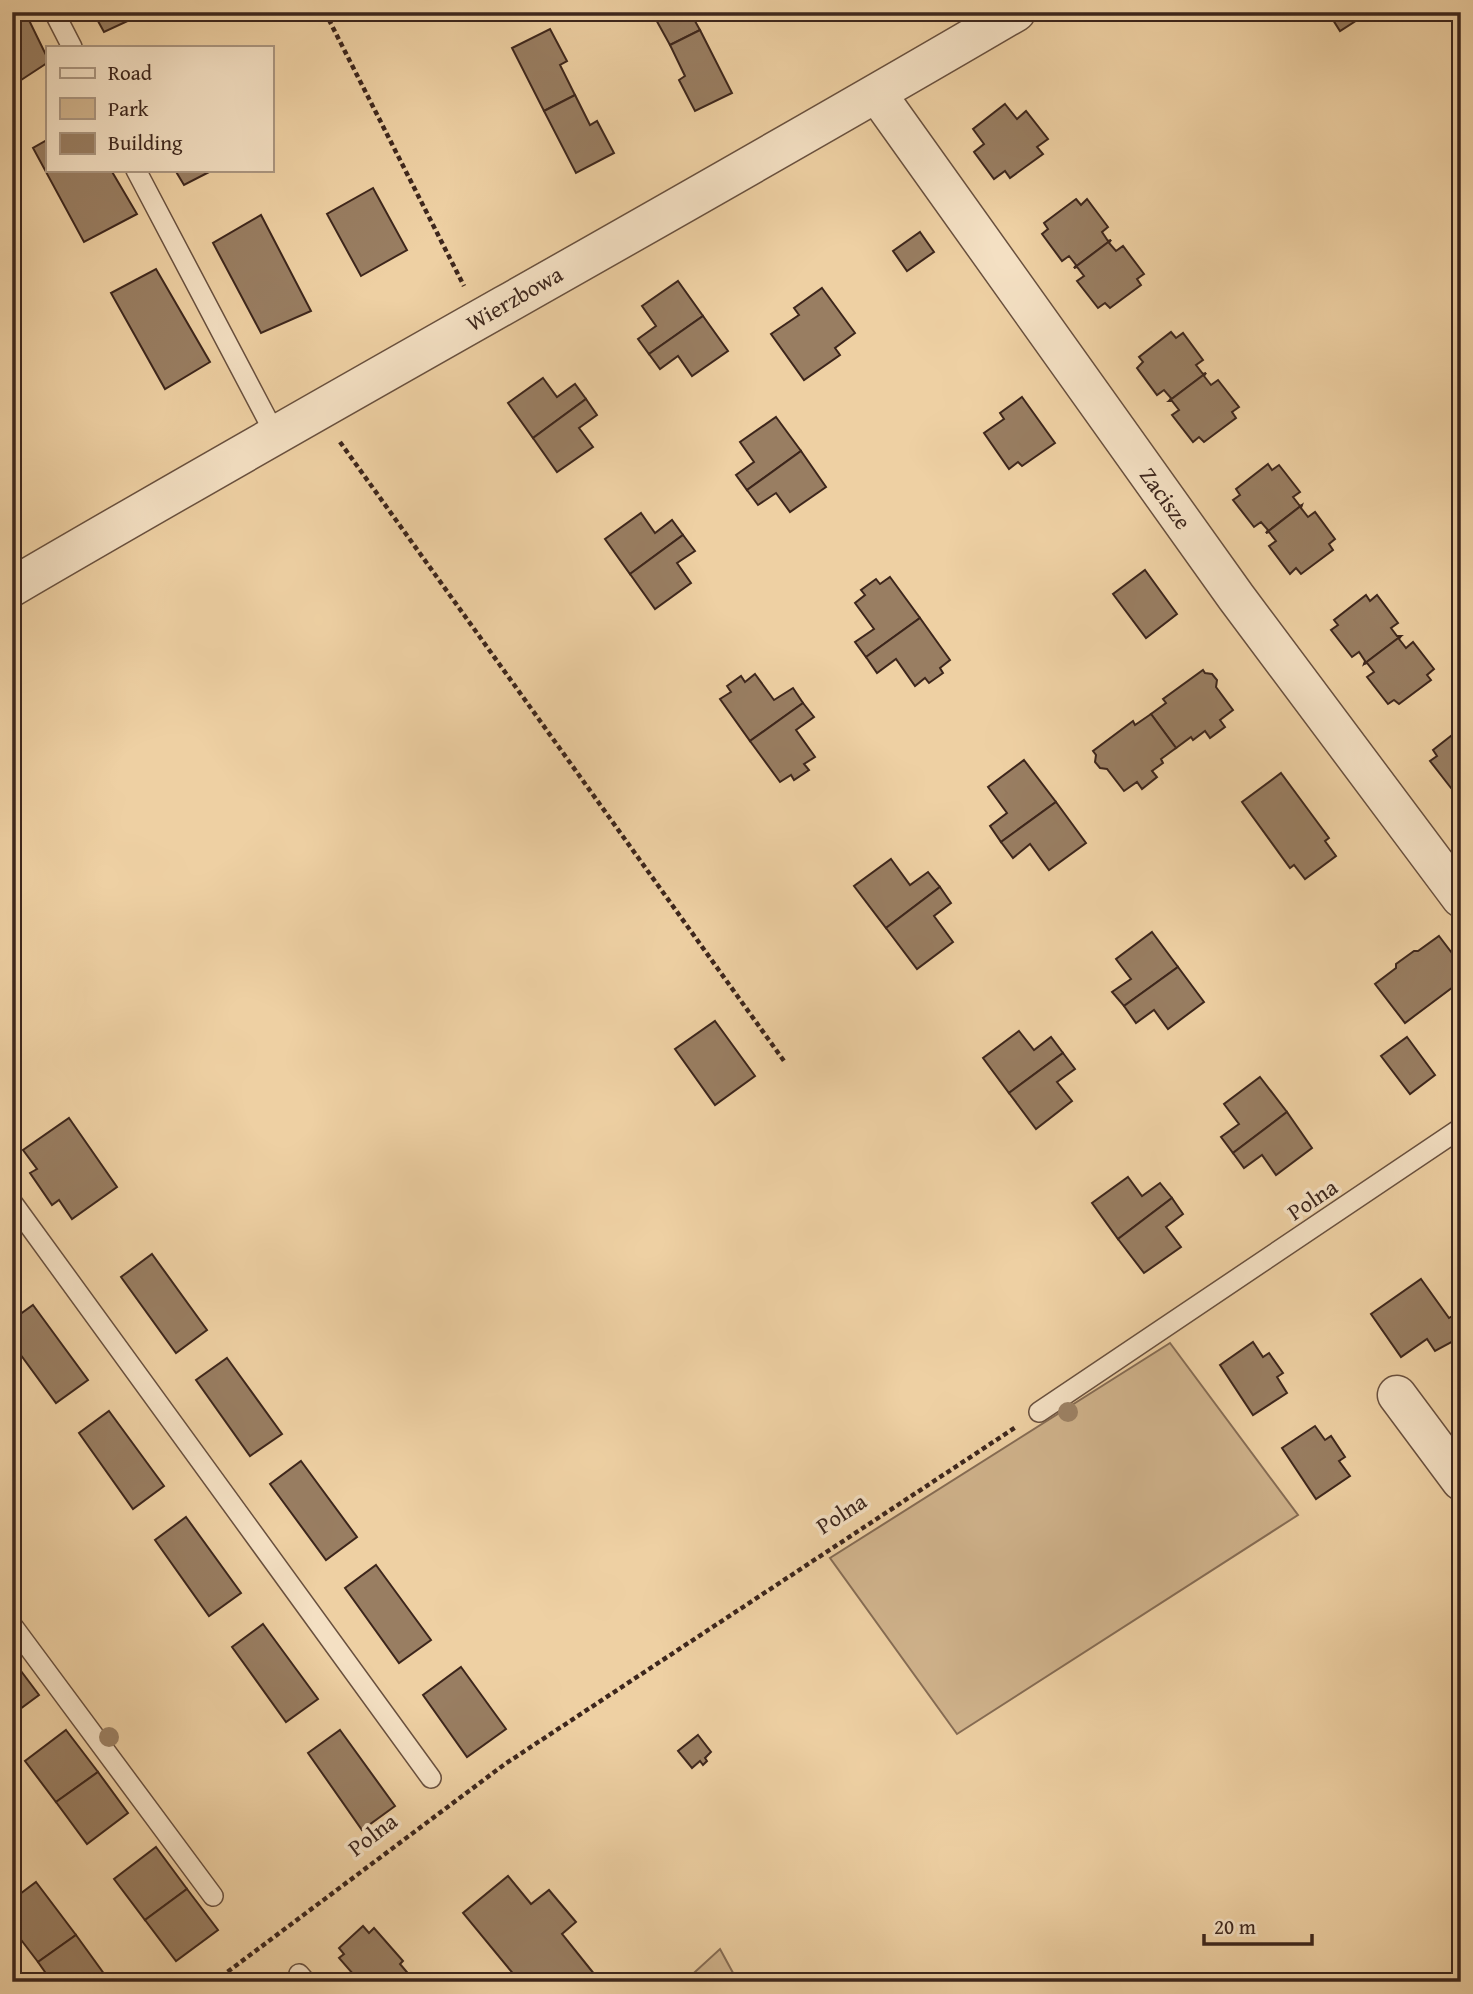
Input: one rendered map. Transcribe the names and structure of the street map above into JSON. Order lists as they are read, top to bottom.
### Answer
{
  "streets": {
    "street": ["Wierzbowa", "Zacisze"],
    "lane": ["Polna"]
  },
  "crossings": [
    ["Wierzbowa", "Zacisze"]
  ],
  "legend": ["Road", "Park", "Building"],
  "scale_bar": "20 m"
}
